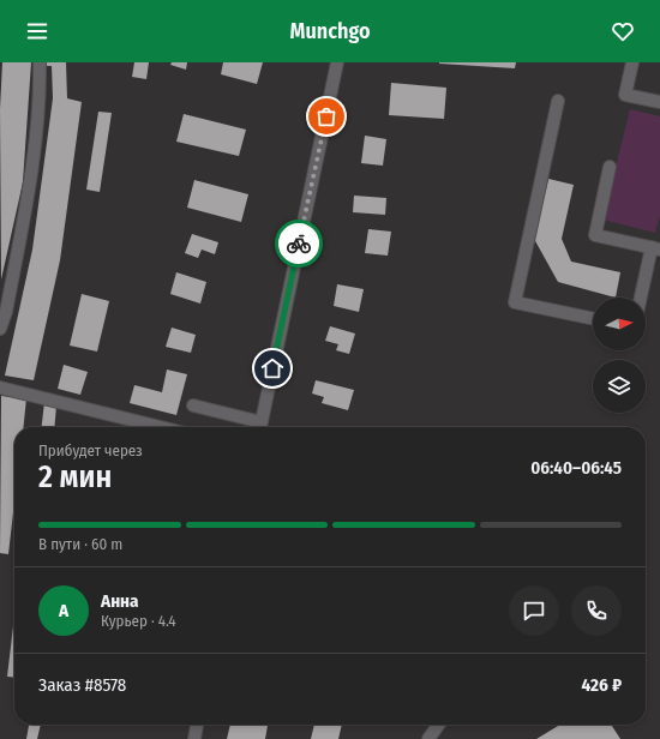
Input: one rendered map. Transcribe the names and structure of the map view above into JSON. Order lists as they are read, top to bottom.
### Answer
{
  "north": "right",
  "page": {
    "header": "Munchgo",
    "heading": ["2 мин", "Прибудет через", "06:40–06:45"],
    "panel": [
      "Анна",
      "Курьер · 4.4",
      "Заказ #8578",
      "426 ₽"
    ],
    "bar": "В пути · 60 m",
    "round": "А"
  }
}
